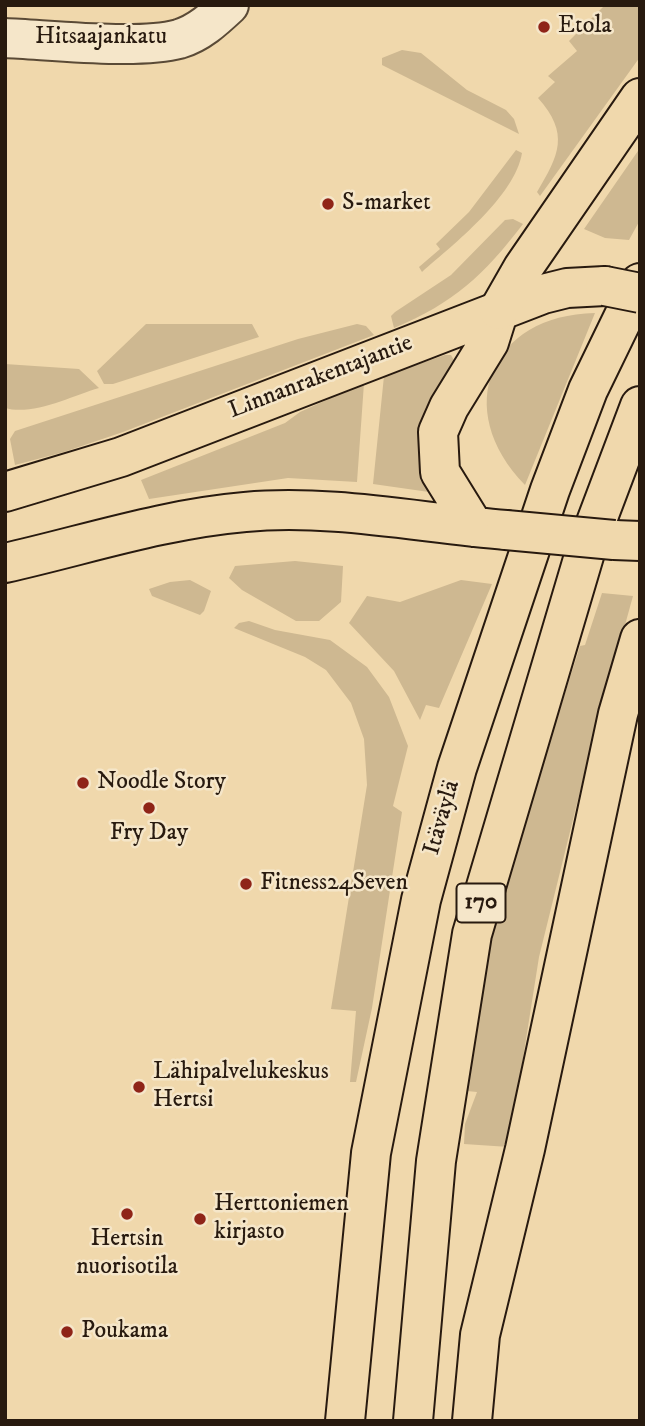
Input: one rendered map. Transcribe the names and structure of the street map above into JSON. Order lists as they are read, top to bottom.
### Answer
{
  "streets": {
    "main road": ["Linnanrakentajantie", "Itäväylä", "170"],
    "street": ["Hitsaajankatu"]
  },
  "crossings": [
    ["Linnanrakentajantie", "Itäväylä"]
  ],
  "places": [
    "Etola",
    "S-market",
    "Noodle Story",
    "Fry Day",
    "Fitness24Seven",
    "Lähipalvelukeskus Hertsi",
    "Hertsin nuorisotila",
    "Herttoniemen kirjasto",
    "Poukama"
  ]
}
